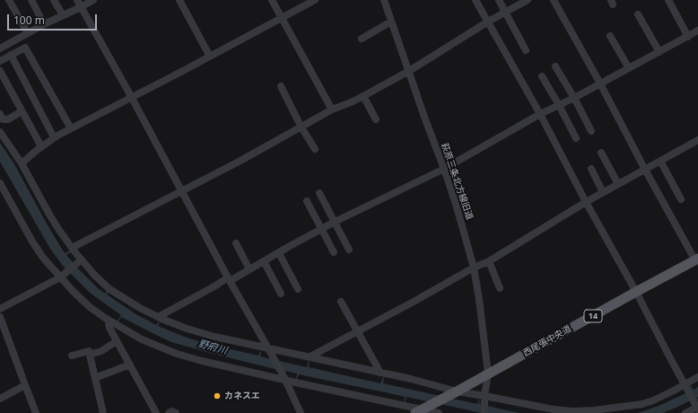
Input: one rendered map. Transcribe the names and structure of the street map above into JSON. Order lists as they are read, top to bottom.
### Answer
{
  "streets": {
    "main road": ["14", "西尾張中央道"],
    "street": ["萩原三条北方線旧道"]
  },
  "crossings": [
    ["萩原三条北方線旧道", "西尾張中央道"]
  ],
  "water": ["野府川"],
  "places": ["カネスエ"],
  "scale_bar": "100 m"
}
